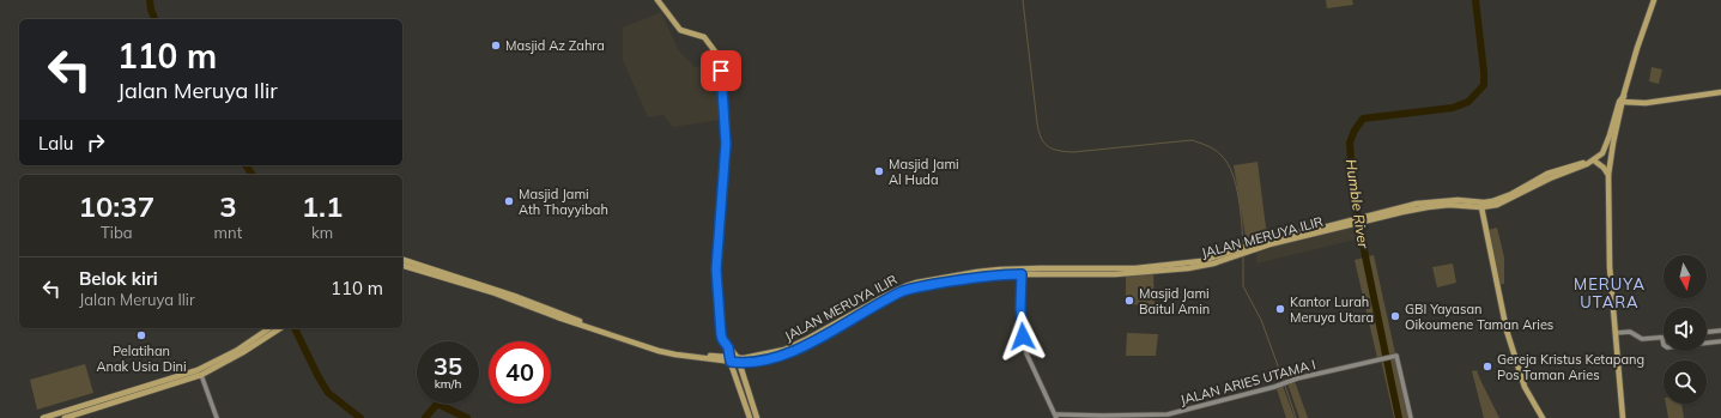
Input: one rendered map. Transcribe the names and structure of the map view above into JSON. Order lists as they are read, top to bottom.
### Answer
{
  "streets": {
    "main road": ["JALAN MERUYA ILIR"],
    "street": ["JALAN ARIES UTAMA I"]
  },
  "districts": ["MERUYA UTARA"],
  "water": ["Humble River"],
  "places": [
    "Masjid Az Zahra",
    "Masjid Jami Al Huda",
    "Masjid Jami Ath Thayyibah",
    "Masjid Jami Baitul Amin",
    "Kantor Lurah Meruya Utara",
    "GBI Yayasan Oikoumene Taman Aries",
    "Pelatihan Anak Usia Dini",
    "Gereja Kristus Ketapang Pos Taman Aries"
  ],
  "north": "bottom",
  "page": {
    "turn": ["110 m", "Jalan Meruya Ilir"],
    "then": "Lalu",
    "eta": [
      "10:37",
      "Tiba",
      "3",
      "mnt",
      "1.1",
      "km"
    ],
    "list": [
      {
        "name": "Belok kiri",
        "note": "Jalan Meruya Ilir",
        "value": "110 m"
      }
    ],
    "speed": "35 km/h",
    "limit": "40"
  }
}
